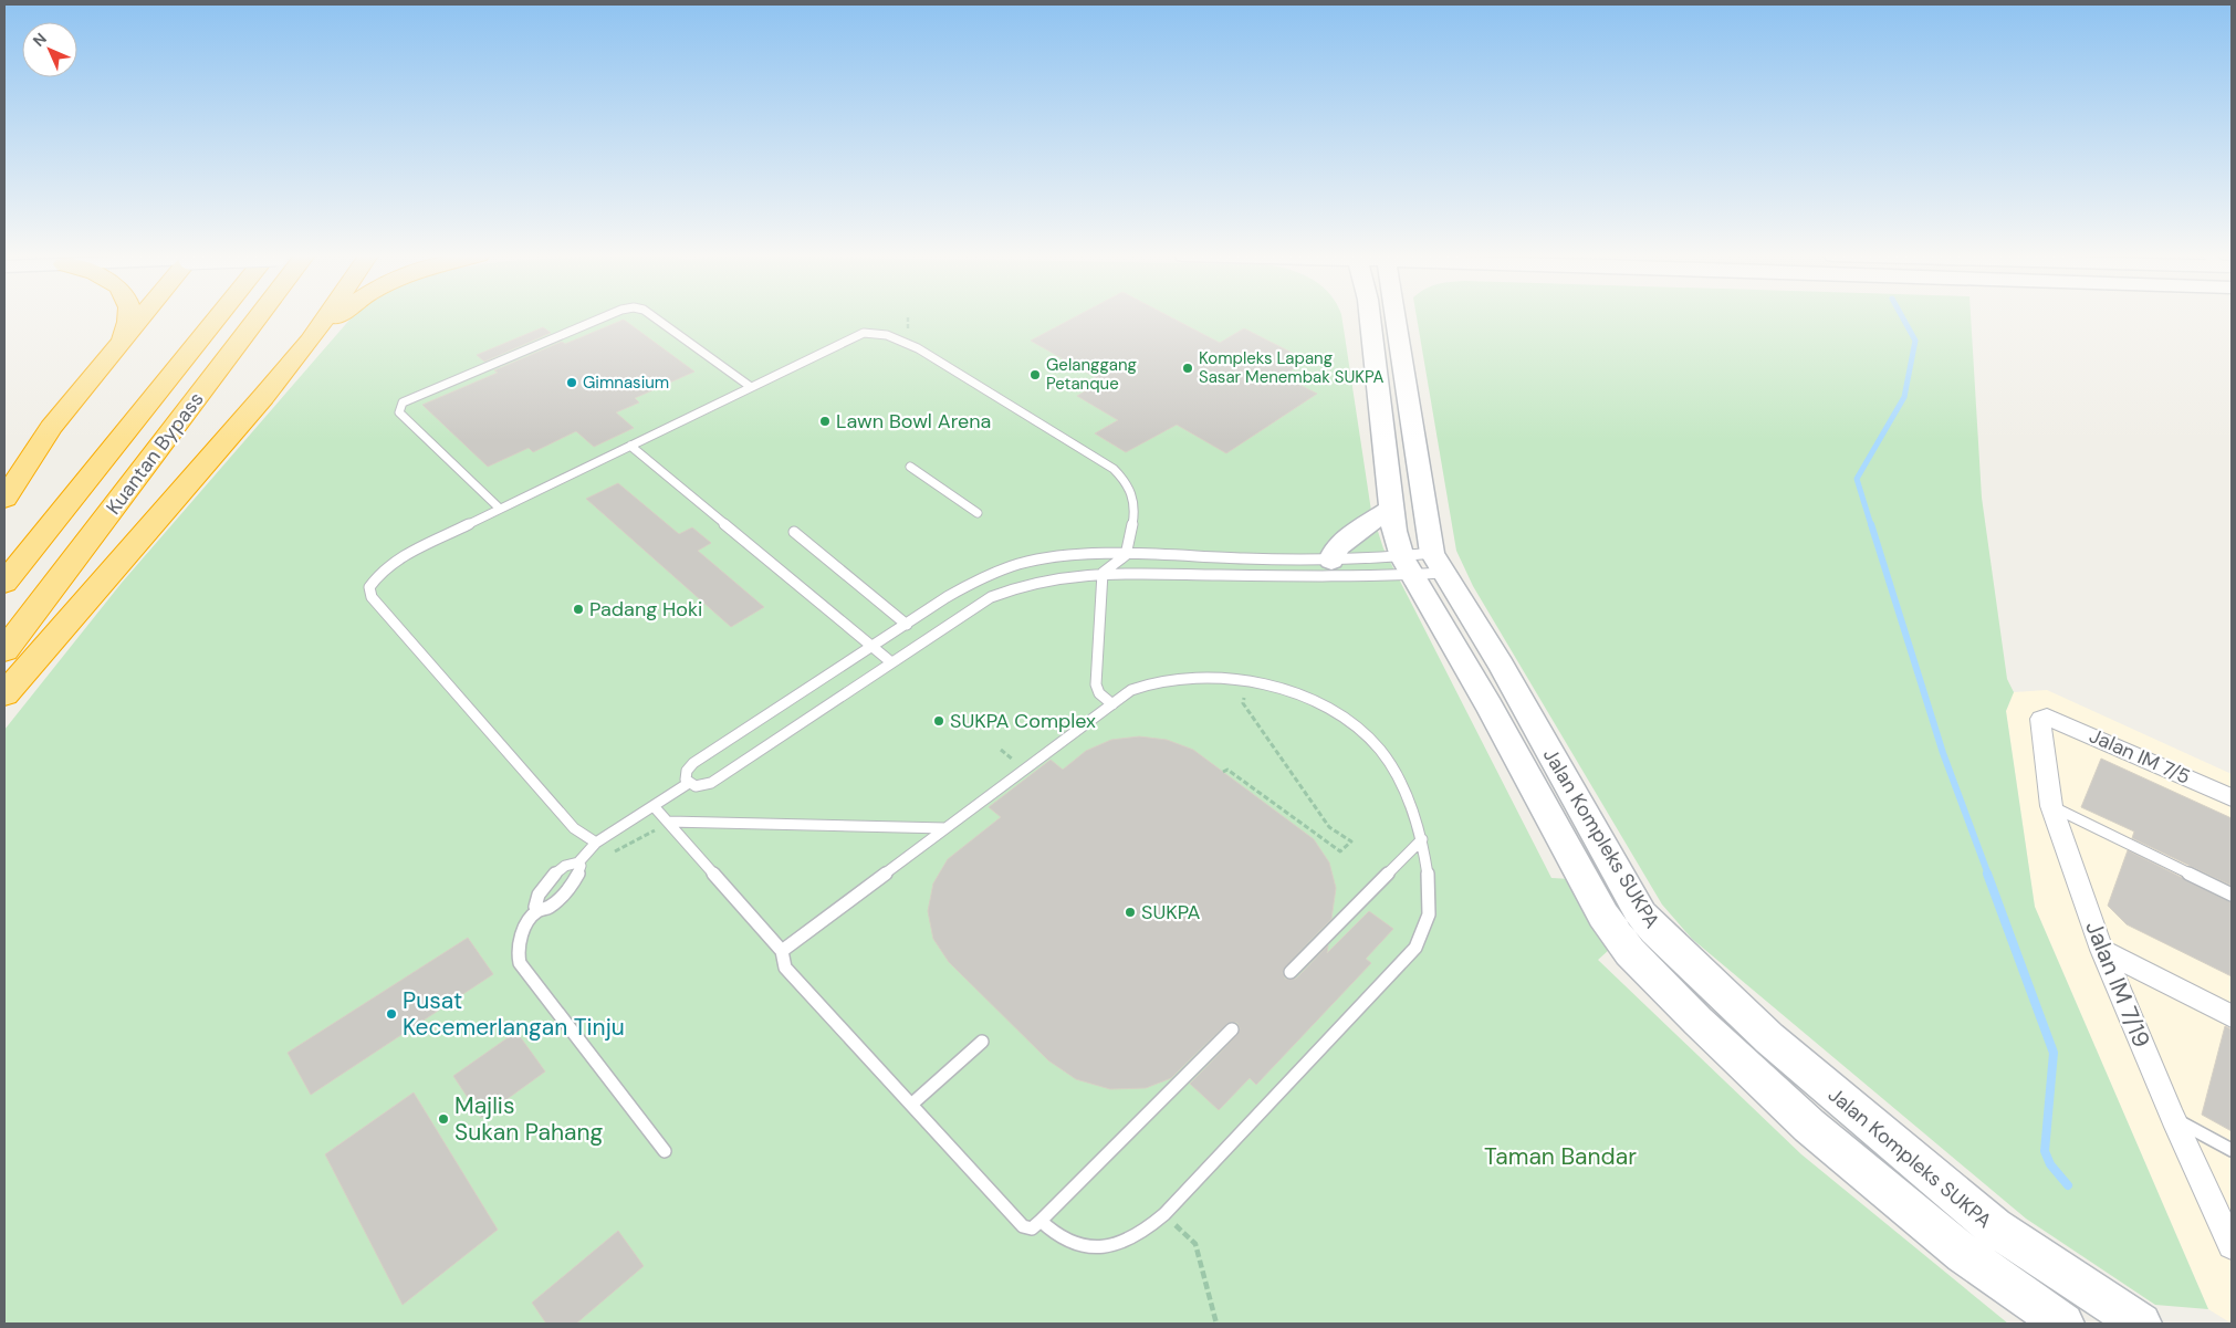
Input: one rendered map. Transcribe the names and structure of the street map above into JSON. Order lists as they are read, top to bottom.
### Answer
{
  "streets": {
    "highway": ["Kuantan Bypass"],
    "street": ["Jalan IM 7/5", "Jalan Kompleks SUKPA", "Jalan IM 7/19"]
  },
  "crossings": [
    ["Jalan IM 7/5", "Jalan IM 7/19"]
  ],
  "parks": ["Taman Bandar"],
  "places": [
    "Kompleks Lapang Sasar Menembak SUKPA",
    "Gelanggang Petanque",
    "Gimnasium",
    "Lawn Bowl Arena",
    "Padang Hoki",
    "SUKPA Complex",
    "SUKPA",
    "Pusat Kecemerlangan Tinju",
    "Majlis Sukan Pahang"
  ],
  "north": "top left"
}
